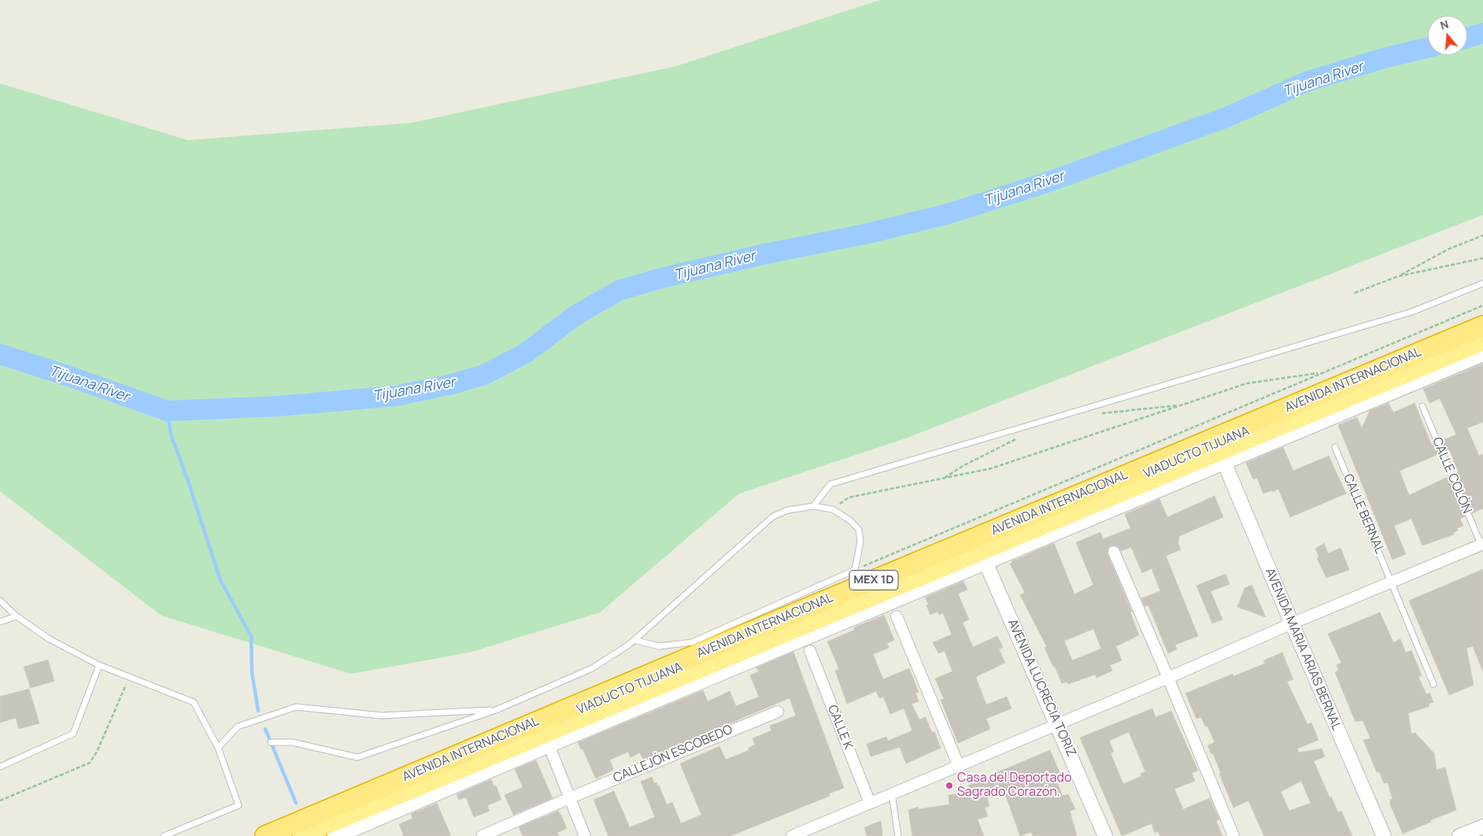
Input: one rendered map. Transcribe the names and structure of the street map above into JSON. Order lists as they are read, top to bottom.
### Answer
{
  "streets": {
    "highway": ["AVENIDA INTERNACIONAL", "VIADUCTO TIJUANA", "MEX 1D"],
    "street": [
      "AVENIDA MARIA ARIAS BERNAL",
      "AVENIDA LUCRECIA TORIZ",
      "CALLE K",
      "CALLEJÓN ESCOBEDO"
    ],
    "lane": ["CALLE COLÓN", "CALLE BERNAL"]
  },
  "crossings": [
    ["AVENIDA INTERNACIONAL", "AVENIDA MARIA ARIAS BERNAL"],
    ["AVENIDA INTERNACIONAL", "AVENIDA LUCRECIA TORIZ"]
  ],
  "water": ["Tijuana River"],
  "places": ["Casa del Deportado Sagrado Corazón."],
  "north": "top"
}
